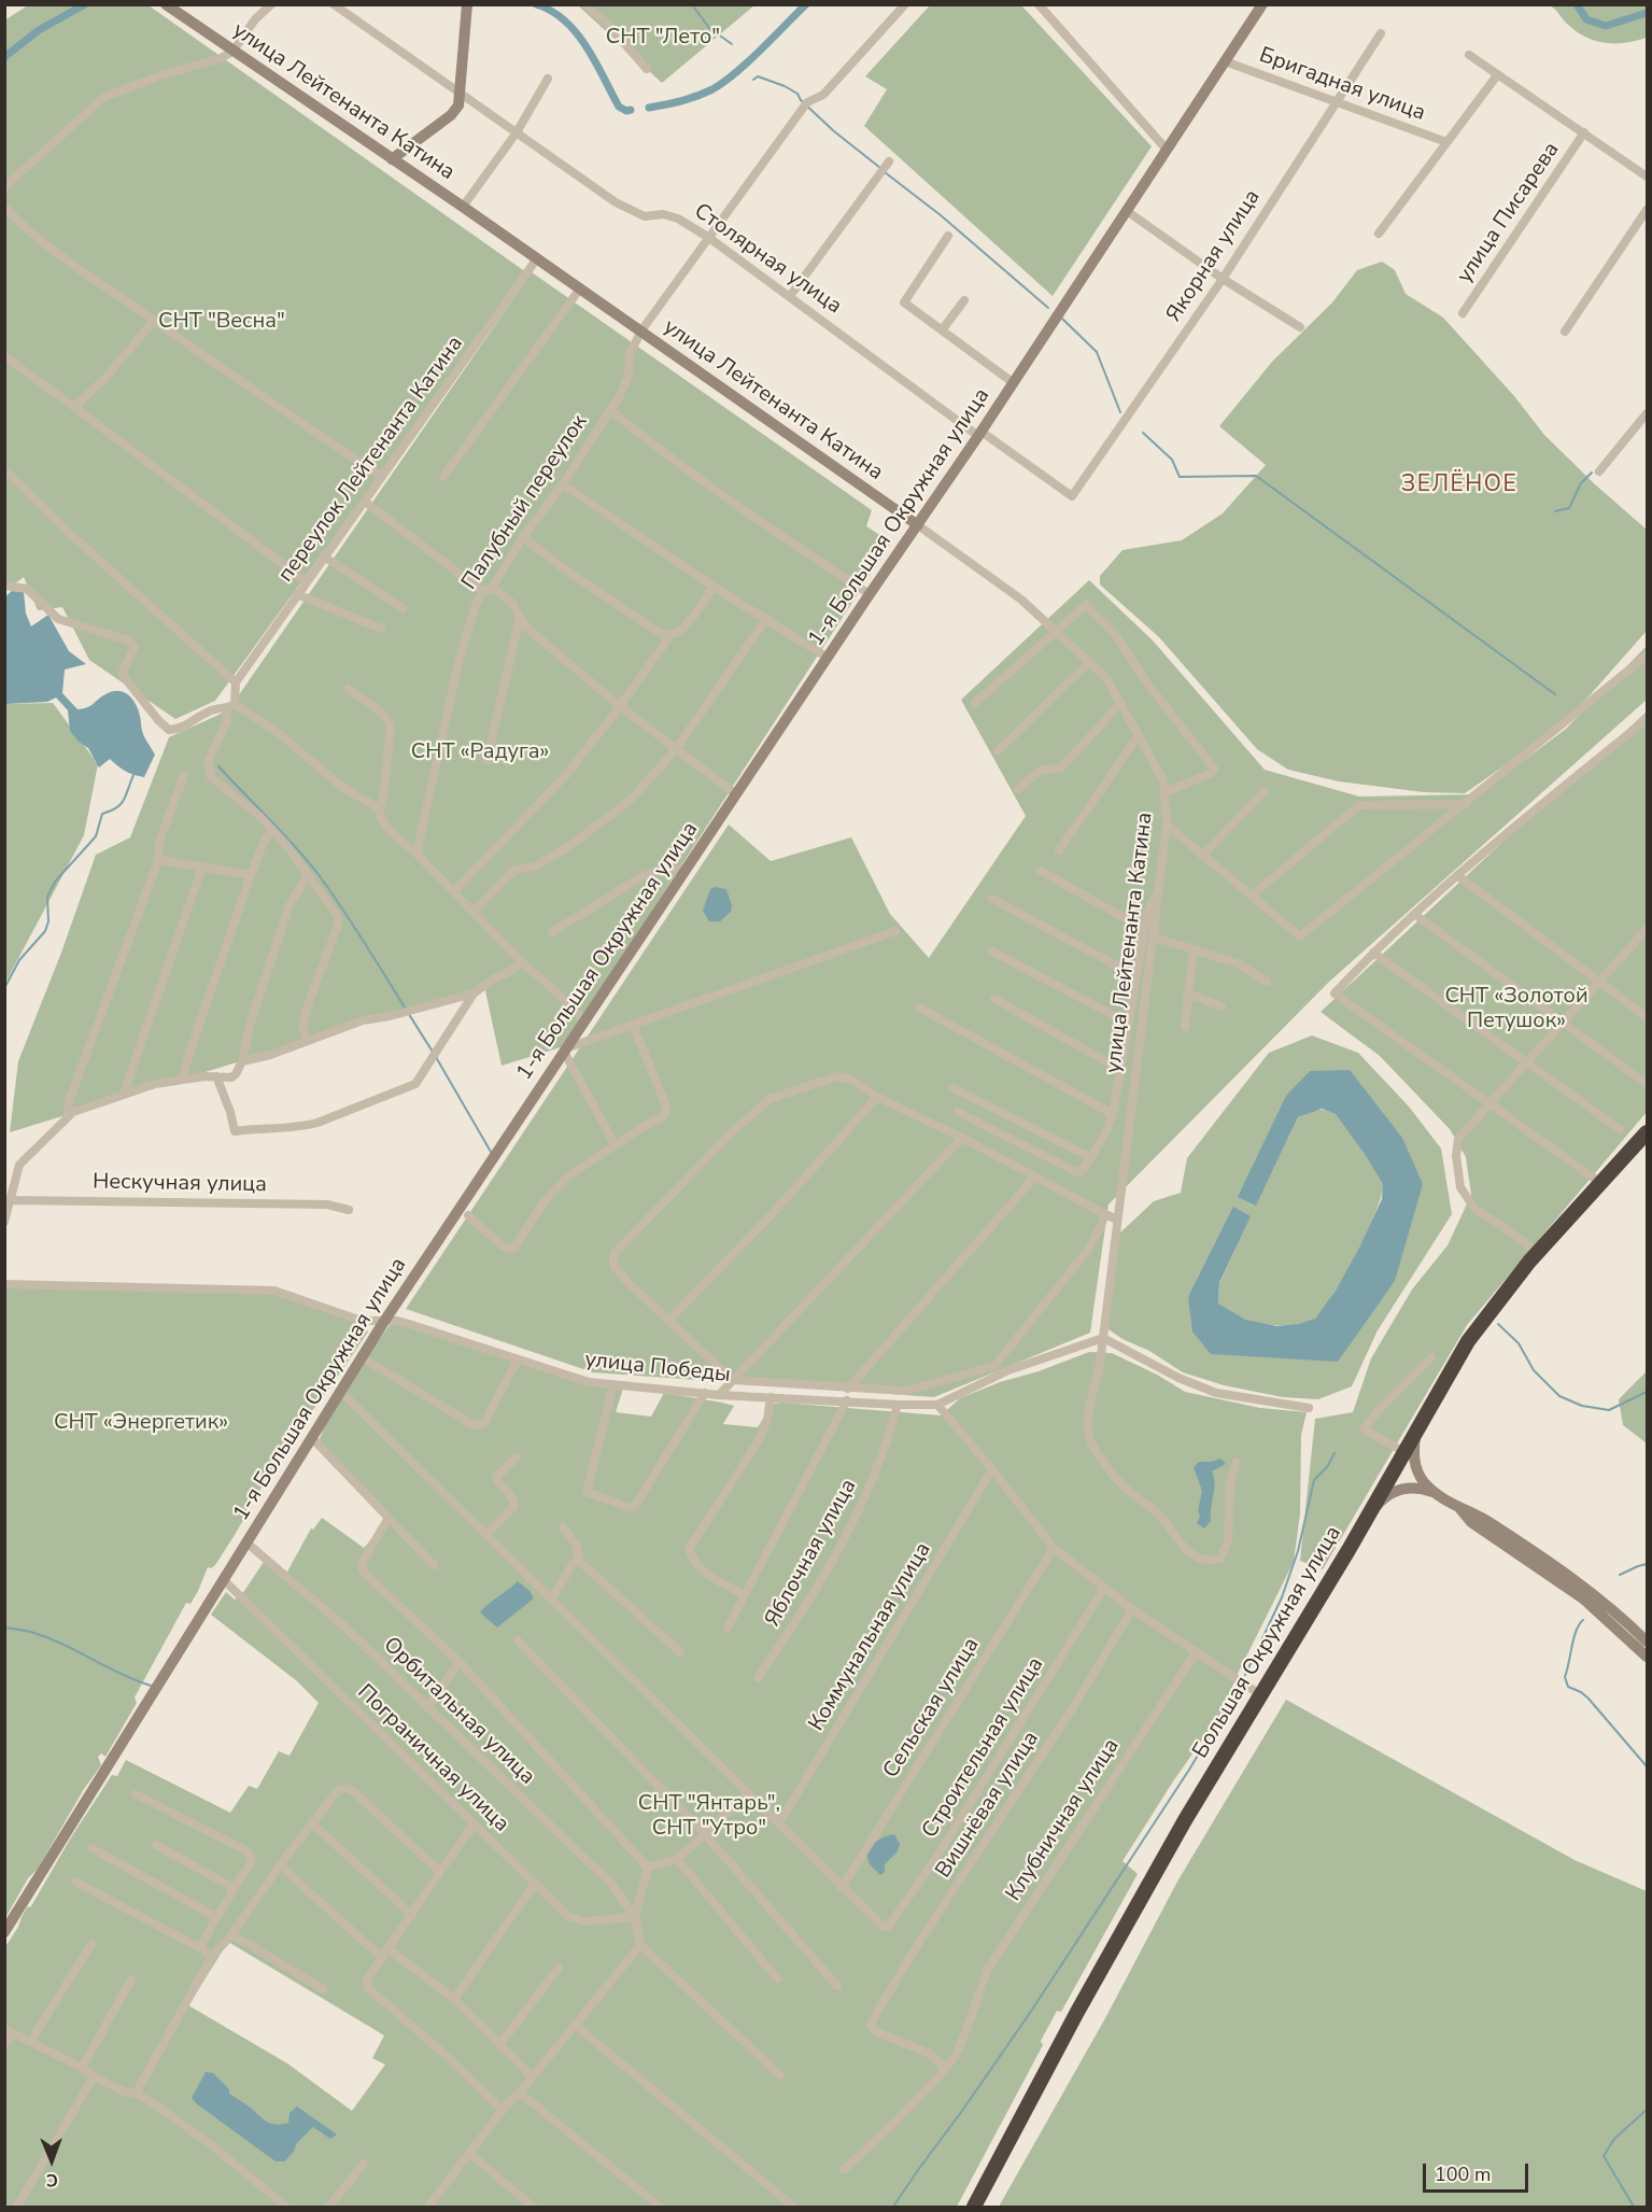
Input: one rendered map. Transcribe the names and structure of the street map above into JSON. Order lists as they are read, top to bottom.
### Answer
{
  "streets": {
    "highway": ["Большая Окружная улица"],
    "street": [
      "Бригадная улица",
      "улица Лейтенанта Катина",
      "улица Писарева",
      "Якорная улица",
      "Столярная улица",
      "переулок Лейтенанта Катина",
      "Палубный переулок",
      "1-я Большая Окружная улица",
      "Нескучная улица",
      "улица Победы",
      "Яблочная улица",
      "Коммунальная улица",
      "Сельская улица",
      "Орбитальная улица",
      "Строительная улица",
      "Пограничная улица",
      "Вишнёвая улица",
      "Клубничная улица"
    ]
  },
  "crossings": [
    ["Бригадная улица", "Якорная улица"],
    ["Бригадная улица", "1-я Большая Окружная улица"],
    ["улица Лейтенанта Катина", "переулок Лейтенанта Катина"],
    ["улица Лейтенанта Катина", "Палубный переулок"],
    ["улица Лейтенанта Катина", "1-я Большая Окружная улица"],
    ["Якорная улица", "Столярная улица"],
    ["Столярная улица", "Палубный переулок"],
    ["Столярная улица", "1-я Большая Окружная улица"],
    ["1-я Большая Окружная улица", "улица Победы"],
    ["1-я Большая Окружная улица", "Орбитальная улица"],
    ["1-я Большая Окружная улица", "Пограничная улица"],
    ["улица Победы", "Яблочная улица"],
    ["Сельская улица", "Строительная улица"],
    ["Орбитальная улица", "Пограничная улица"],
    ["Вишнёвая улица", "Клубничная улица"]
  ],
  "districts": ["ЗЕЛЁНОЕ"],
  "parks": [
    "СНТ \"Лето\"",
    "СНТ \"Весна\"",
    "СНТ «Радуга»",
    "СНТ «Золотой Петушок»",
    "СНТ «Энергетик»",
    "СНТ \"Янтарь\", СНТ \"Утро\""
  ],
  "scale_bar": "100 m",
  "north": "bottom"
}
